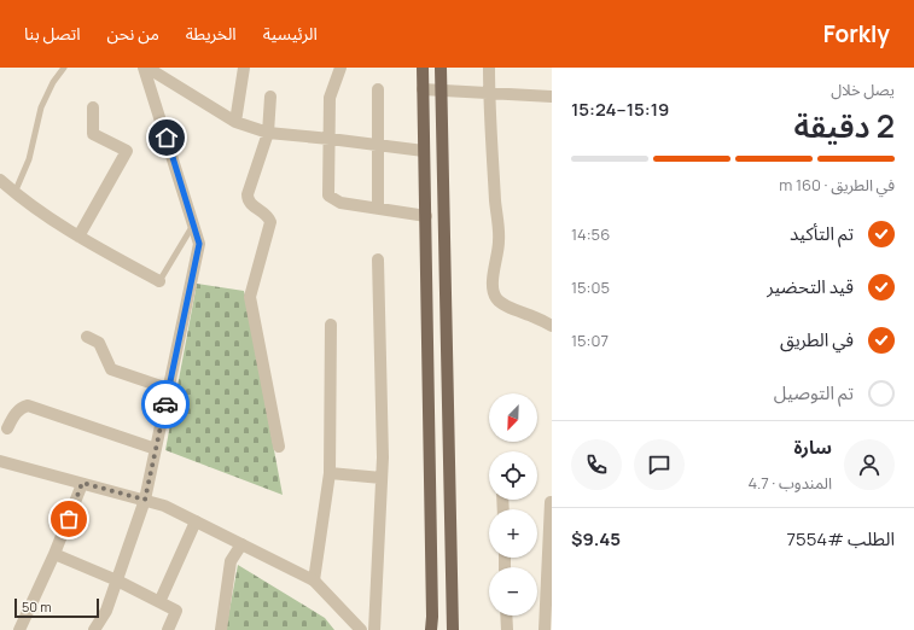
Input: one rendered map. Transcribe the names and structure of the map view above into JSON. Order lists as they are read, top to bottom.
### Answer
{
  "scale_bar": "50 m",
  "north": "bottom left",
  "page": {
    "header": "Forkly",
    "nav": [
      "الرئيسية",
      "الخريطة",
      "من نحن",
      "اتصل بنا"
    ],
    "heading": ["2 دقيقة", "يصل خلال", "15:19–15:24"],
    "panel": [
      "سارة",
      "المندوب · 4.7",
      "الطلب #7554",
      "$9.45"
    ],
    "bar": "في الطريق · 160 m",
    "list": [
      ["تم التأكيد", "14:56"],
      ["قيد التحضير", "15:05"],
      ["في الطريق", "15:07"],
      "تم التوصيل"
    ],
    "map_buttons": ["+", "−"],
    "scale": "50 m"
  }
}
